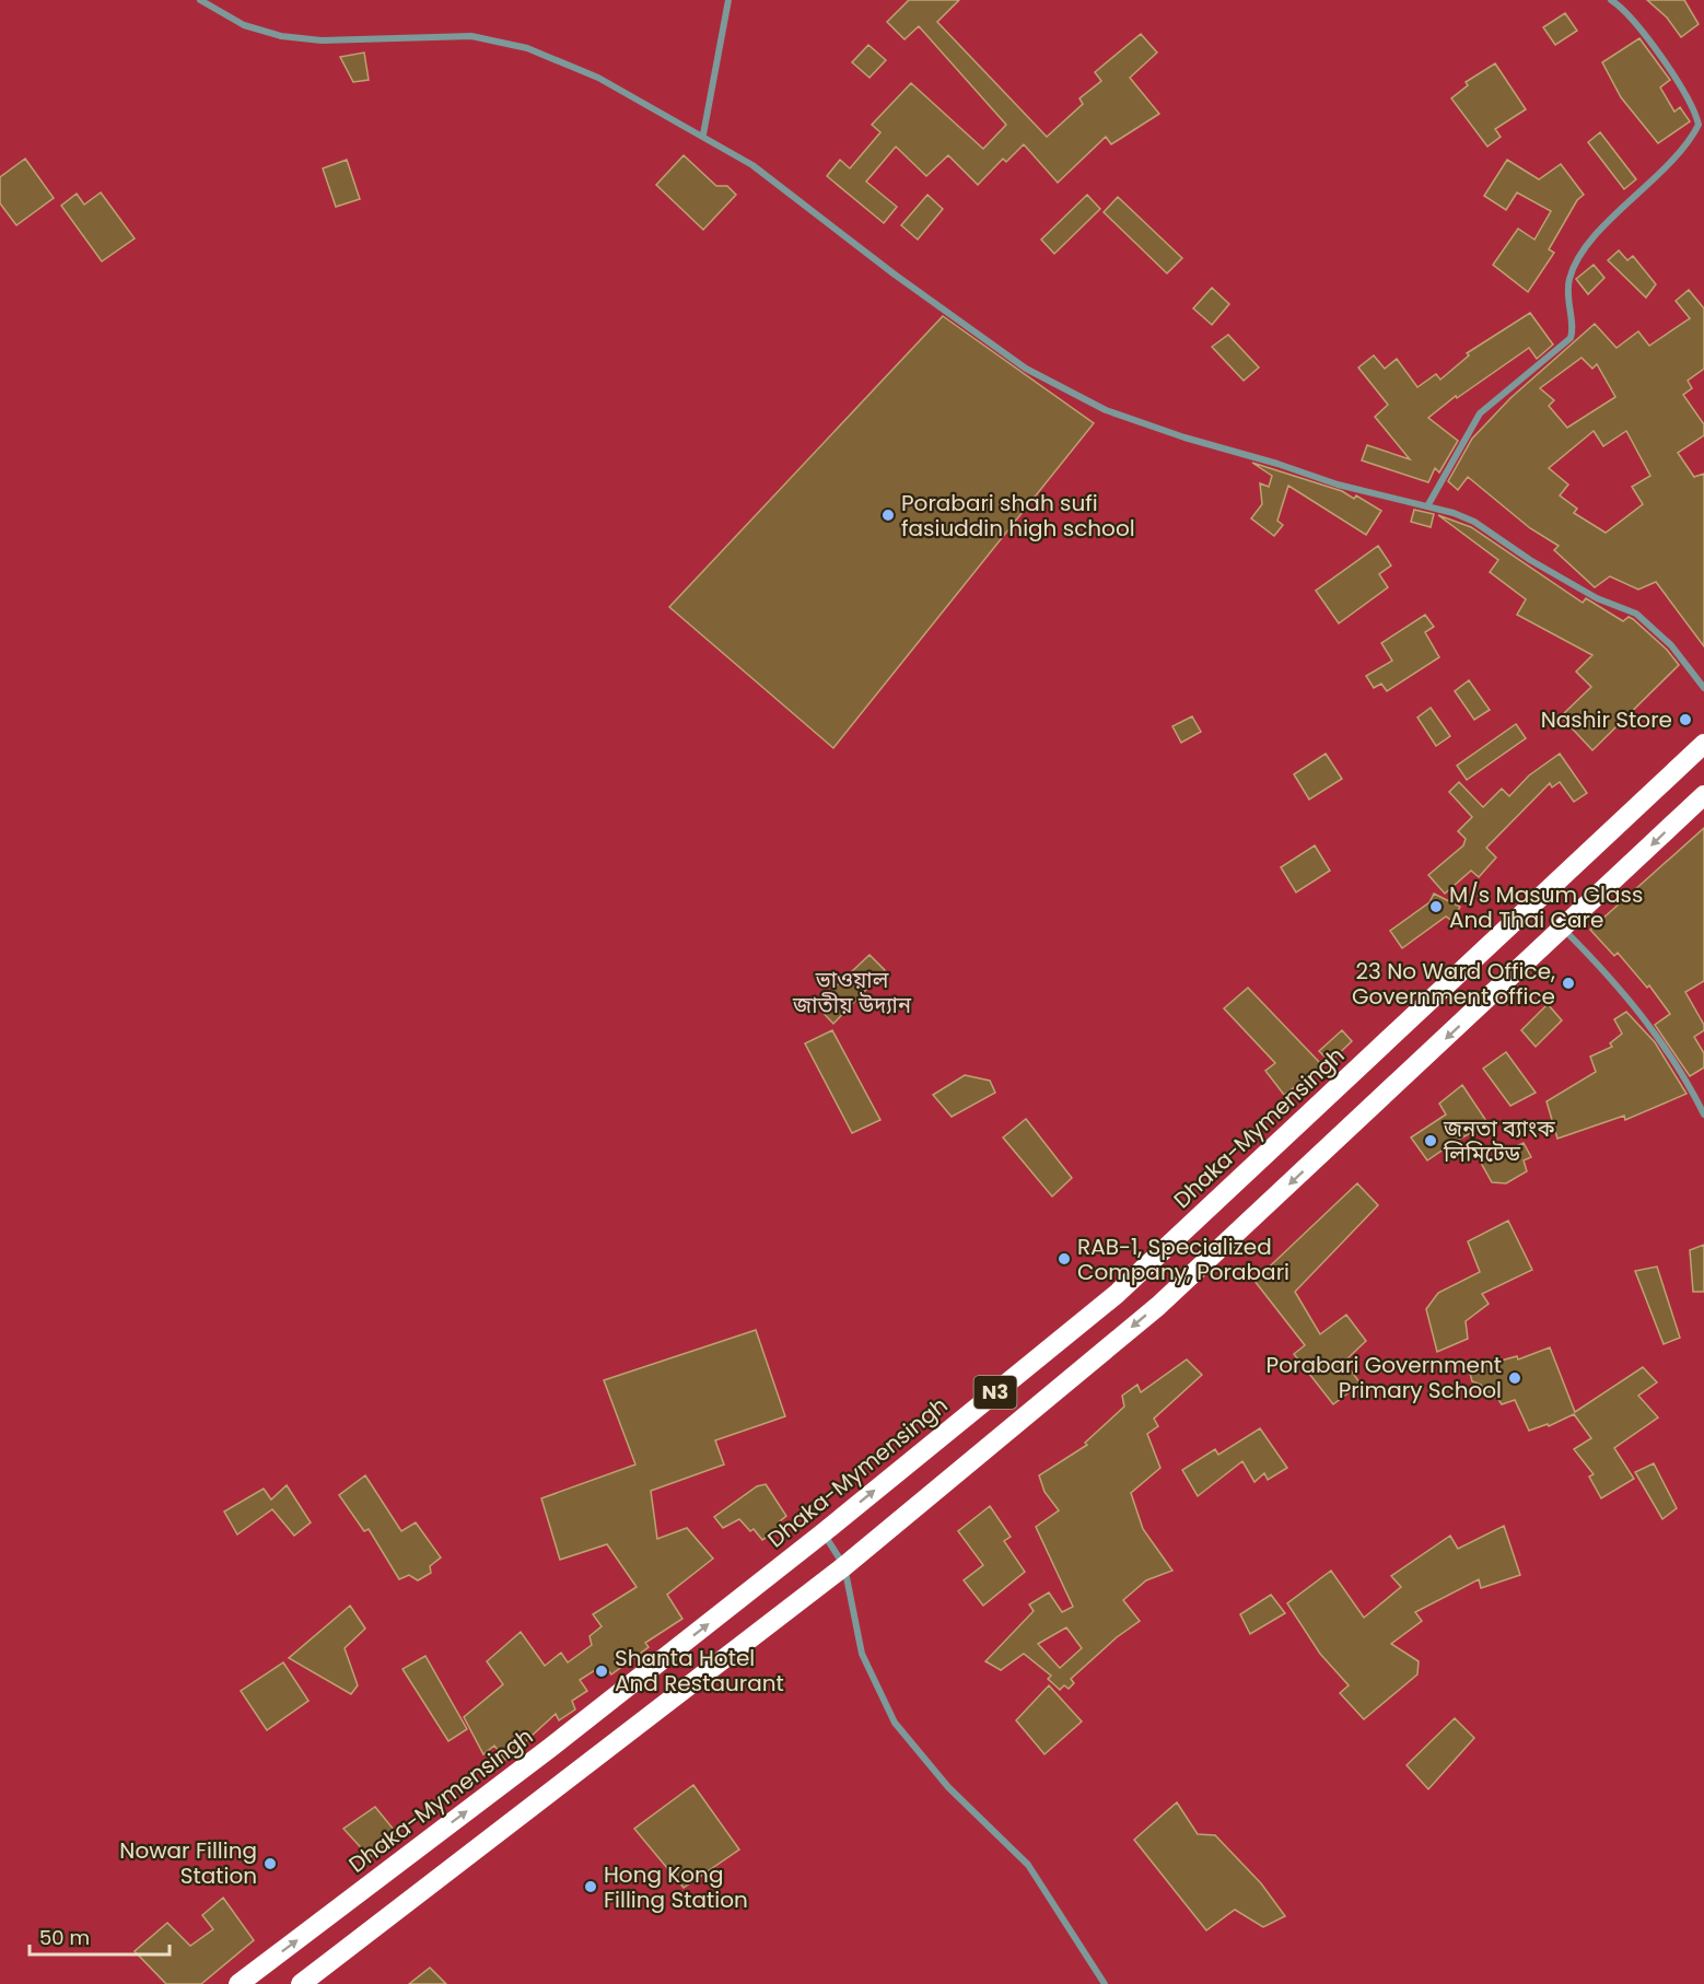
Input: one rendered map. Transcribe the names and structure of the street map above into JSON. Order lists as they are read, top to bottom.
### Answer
{
  "streets": {
    "highway": ["Dhaka-Mymensingh", "N3"]
  },
  "parks": ["ভাওয়াল জাতীয় উদ্যান"],
  "places": [
    "Porabari shah sufi fasiuddin high school",
    "Nashir Store",
    "M/s Masum Glass And Thai Care",
    "23 No Ward Office, Government office",
    "জনতা ব্যাংক লিমিটেড",
    "RAB-1, Specialized Company, Porabari",
    "Porabari Government Primary School",
    "Shanta Hotel And Restaurant",
    "Nowar Filling Station",
    "Hong Kong Filling Station"
  ],
  "scale_bar": "50 m"
}
